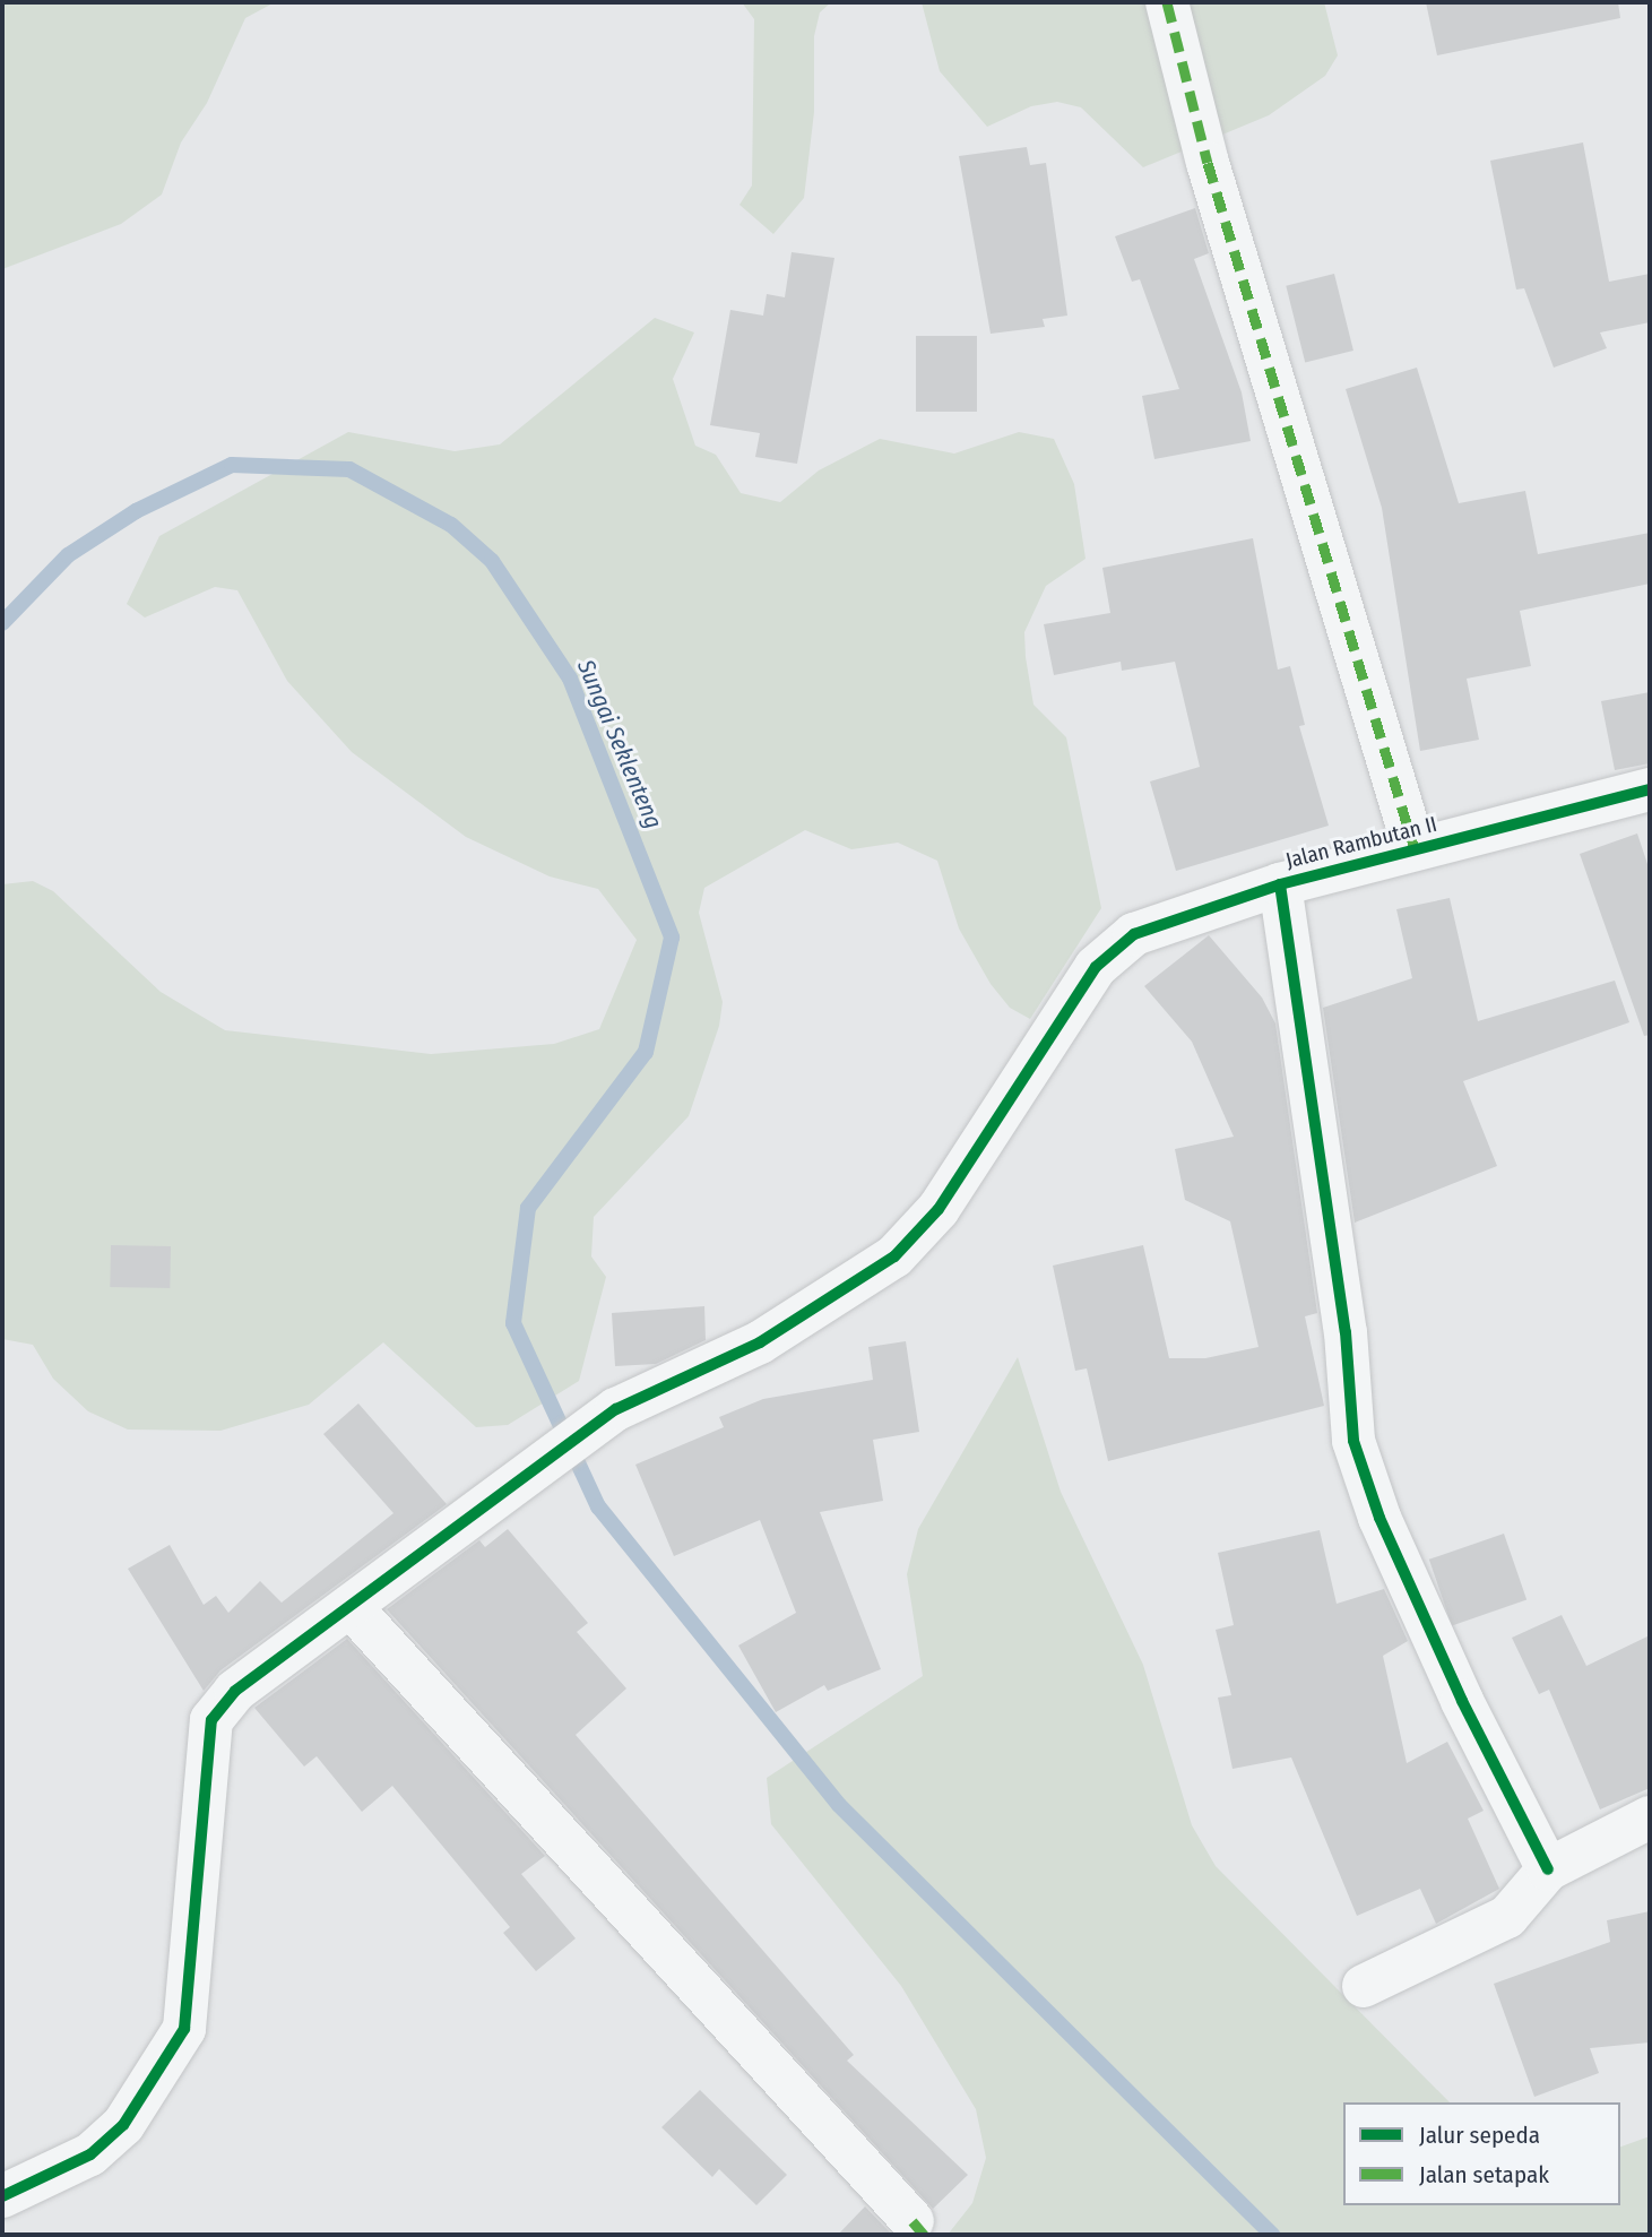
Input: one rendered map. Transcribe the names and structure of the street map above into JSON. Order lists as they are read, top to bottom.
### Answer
{
  "streets": {
    "street": ["Jalan Rambutan II"]
  },
  "water": ["Sungai Seklenteng"],
  "legend": ["Jalur sepeda", "Jalan setapak"]
}
